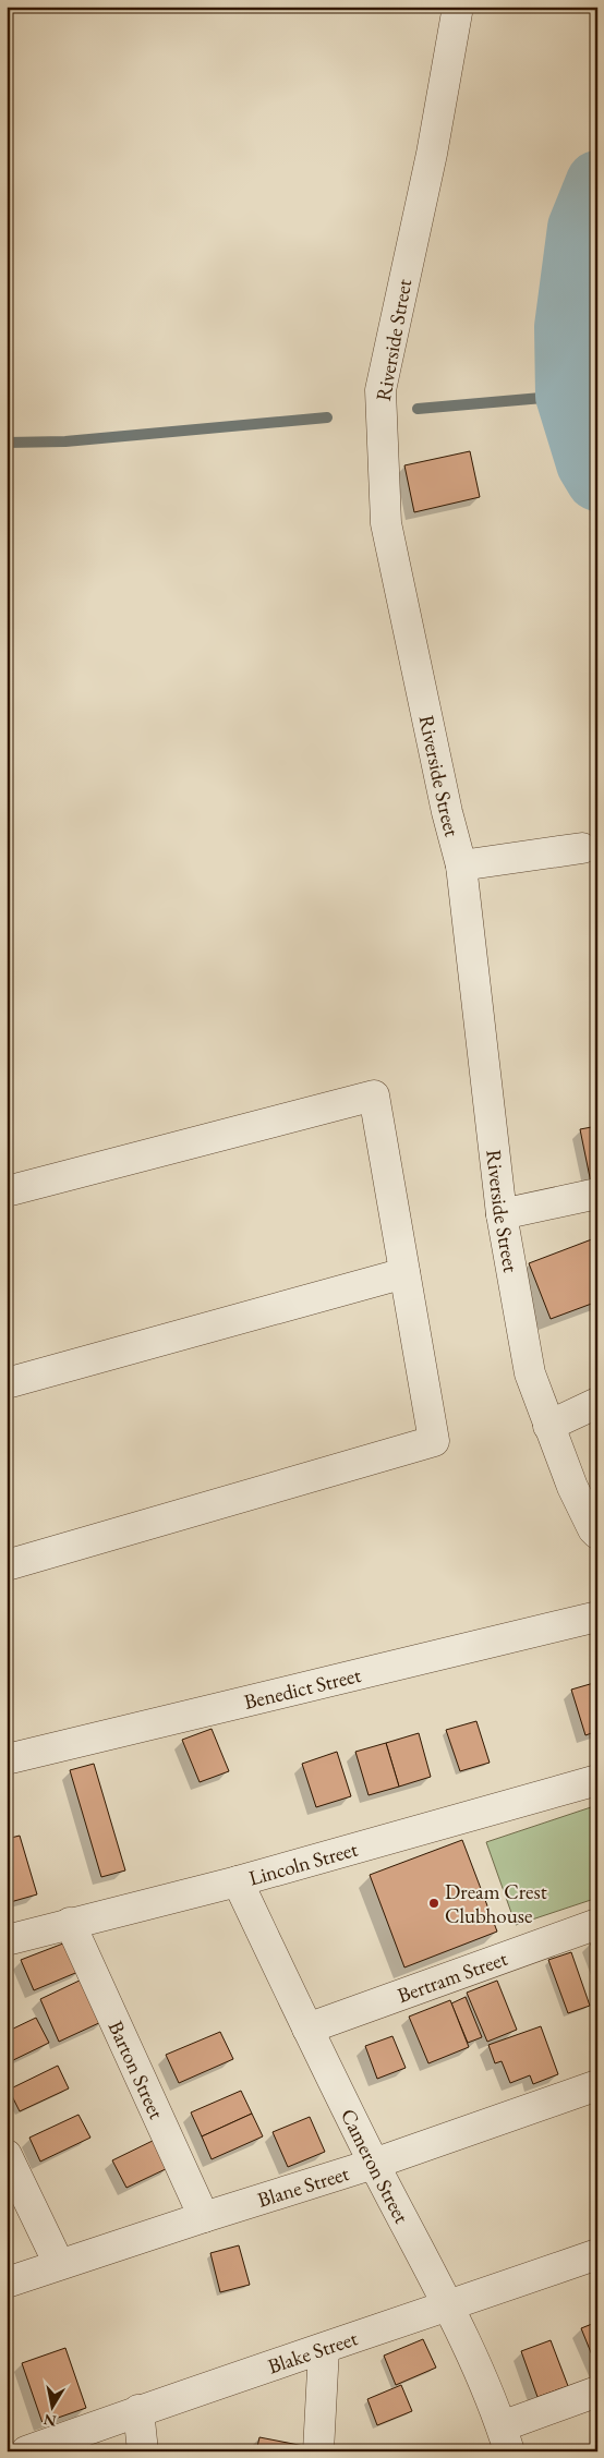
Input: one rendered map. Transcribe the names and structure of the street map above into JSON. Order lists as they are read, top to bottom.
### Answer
{
  "streets": {
    "street": [
      "Riverside Street",
      "Benedict Street",
      "Lincoln Street",
      "Bertram Street",
      "Barton Street",
      "Cameron Street",
      "Blane Street",
      "Blake Street"
    ]
  },
  "crossings": [
    ["Lincoln Street", "Barton Street"],
    ["Lincoln Street", "Cameron Street"],
    ["Bertram Street", "Cameron Street"],
    ["Barton Street", "Blane Street"],
    ["Cameron Street", "Blane Street"],
    ["Cameron Street", "Blake Street"]
  ],
  "places": ["Dream Crest Clubhouse"],
  "north": "bottom"
}
